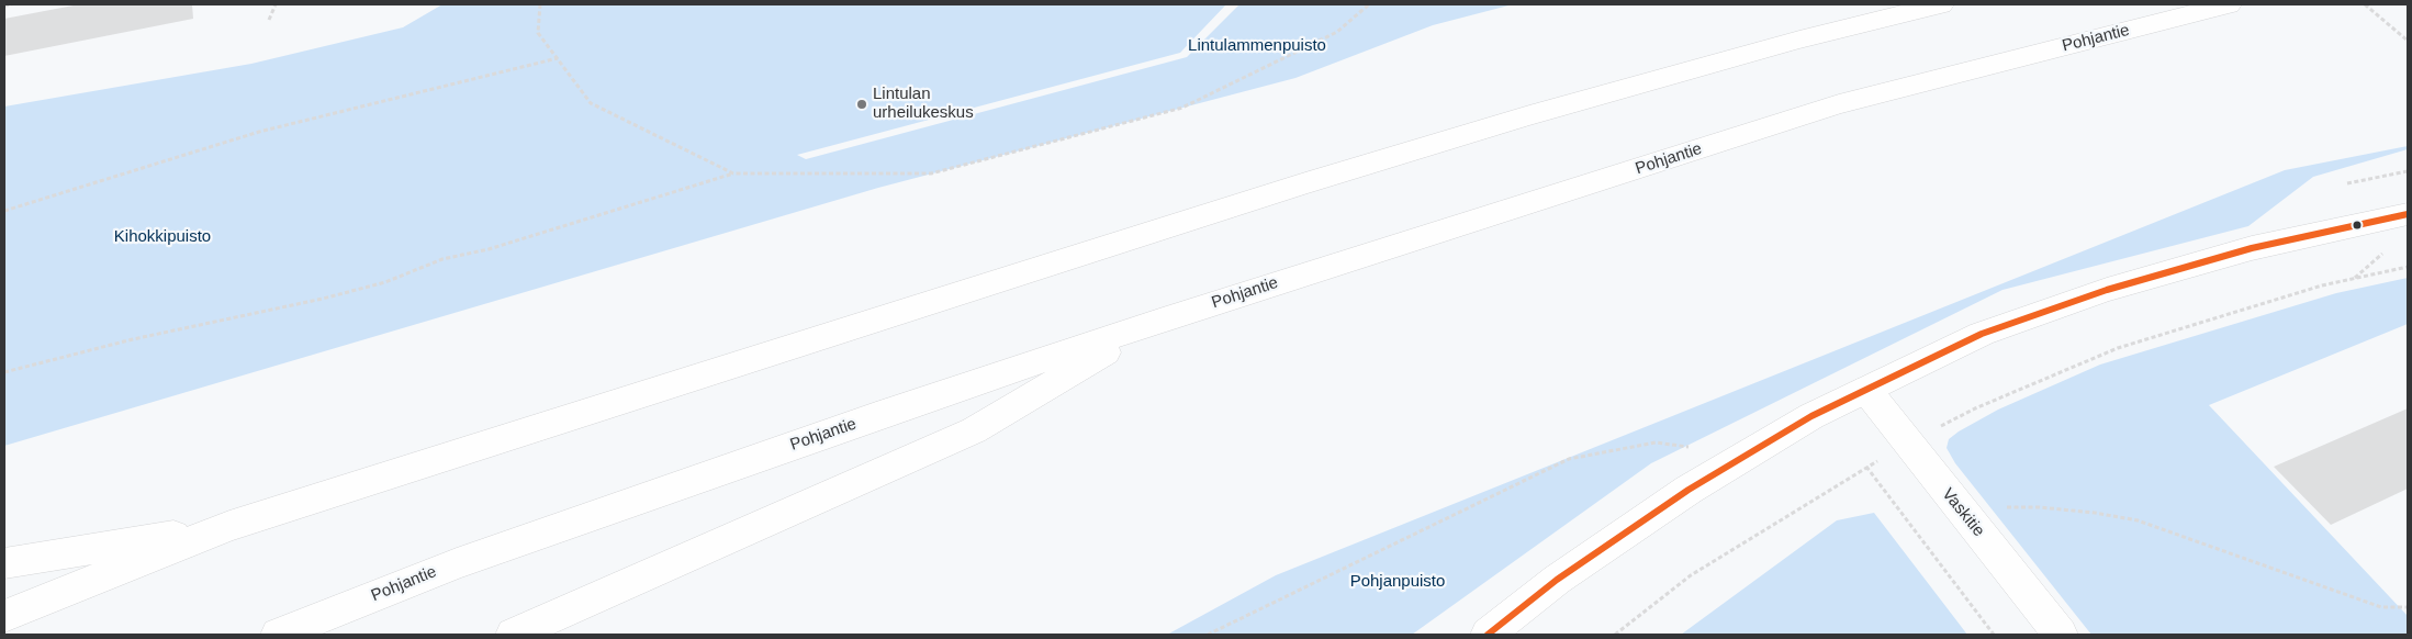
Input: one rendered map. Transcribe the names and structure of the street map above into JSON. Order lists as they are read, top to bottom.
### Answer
{
  "streets": {
    "main road": ["Pohjantie", "Vaskitie"]
  },
  "parks": ["Lintulammenpuisto", "Kihokkipuisto", "Pohjanpuisto"],
  "places": ["Lintulan urheilukeskus"]
}
